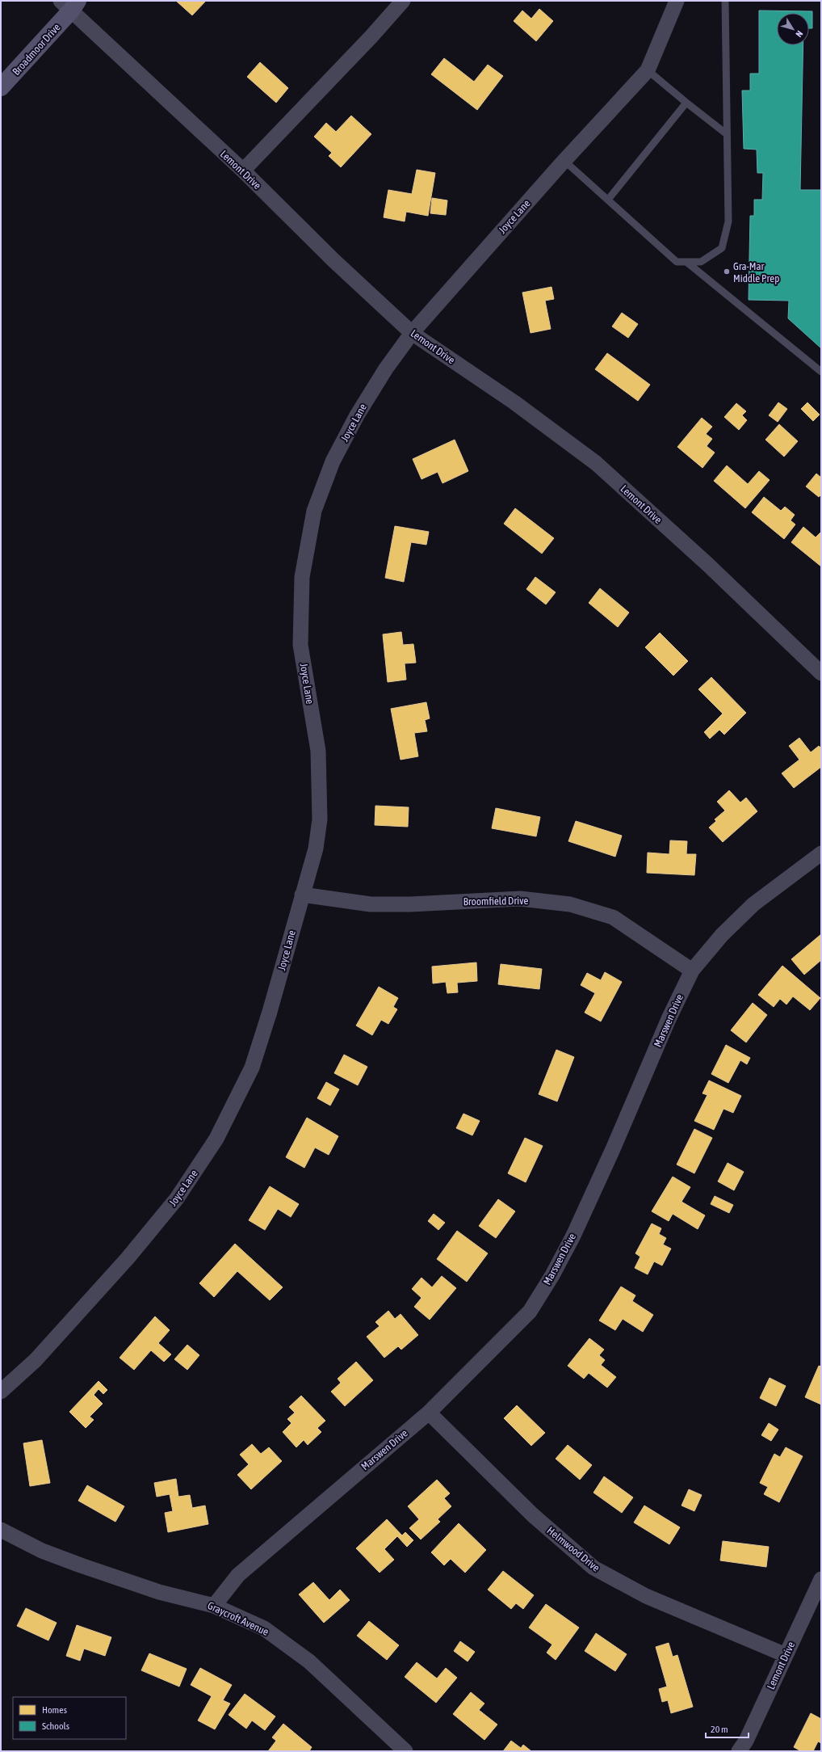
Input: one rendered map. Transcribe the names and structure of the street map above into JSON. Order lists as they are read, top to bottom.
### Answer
{
  "streets": {
    "main road": ["Broadmoor Drive"],
    "street": [
      "Lemont Drive",
      "Joyce Lane",
      "Broomfield Drive",
      "Marswen Drive",
      "Helmwood Drive",
      "Graycroft Avenue"
    ]
  },
  "crossings": [
    ["Broadmoor Drive", "Lemont Drive"],
    ["Lemont Drive", "Joyce Lane"],
    ["Lemont Drive", "Helmwood Drive"],
    ["Joyce Lane", "Broomfield Drive"],
    ["Broomfield Drive", "Marswen Drive"],
    ["Marswen Drive", "Helmwood Drive"],
    ["Marswen Drive", "Graycroft Avenue"]
  ],
  "places": ["Gra-Mar Middle Prep"],
  "legend": ["Homes", "Schools"],
  "scale_bar": "20 m",
  "north": "bottom right"
}
